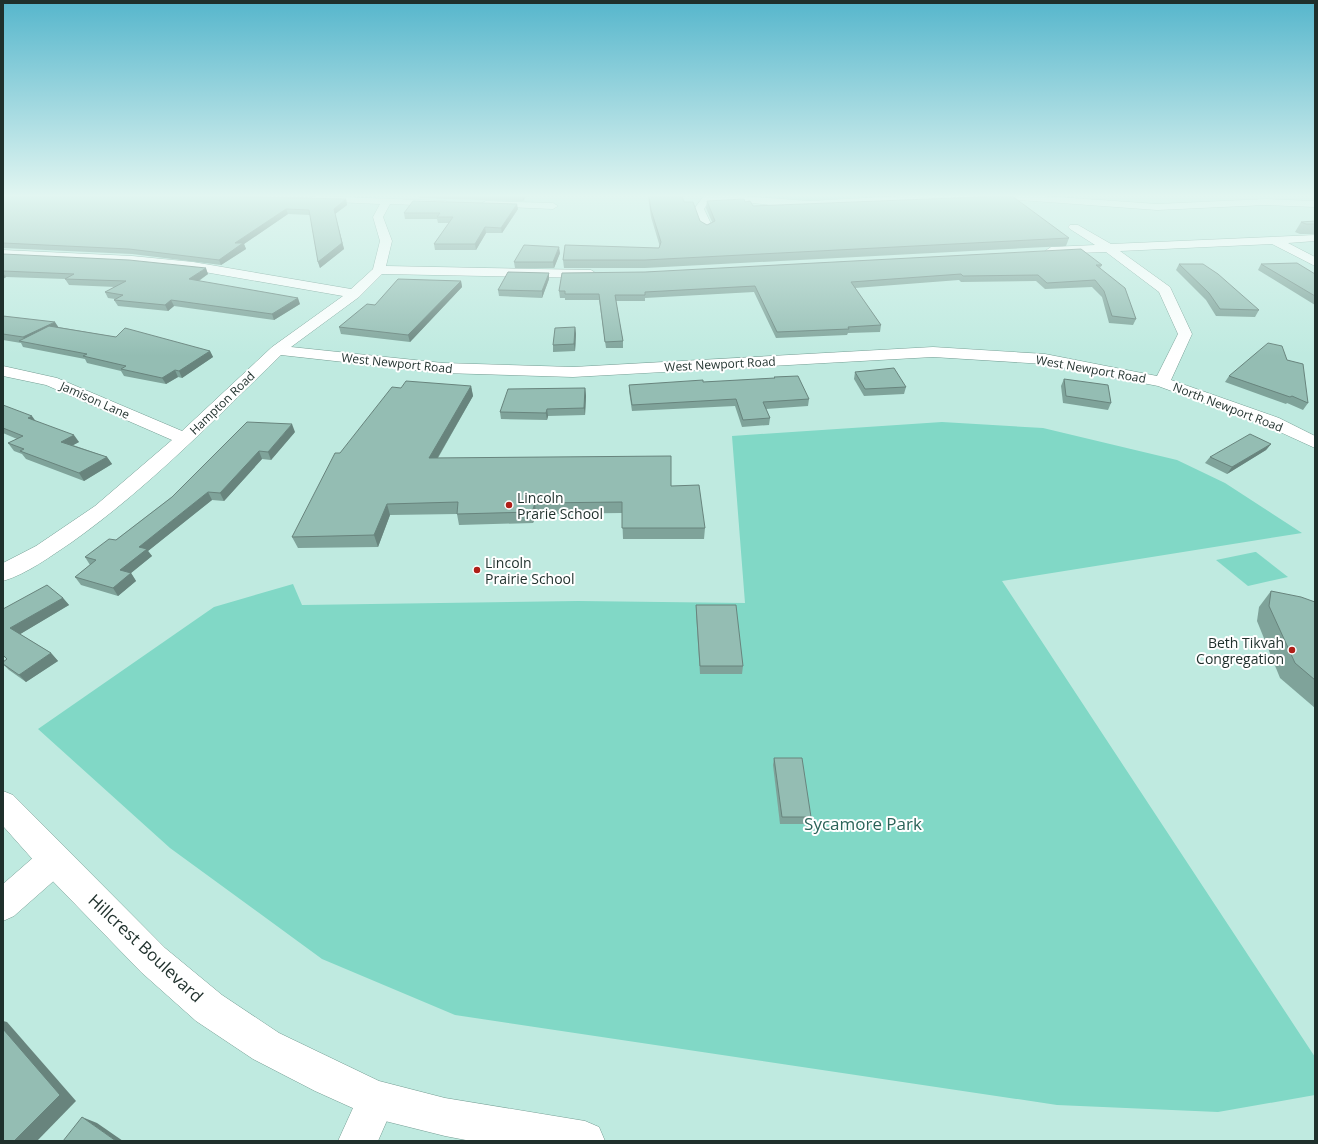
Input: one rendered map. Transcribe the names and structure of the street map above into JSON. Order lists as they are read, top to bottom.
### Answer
{
  "streets": {
    "street": [
      "West Newport Road",
      "Jamison Lane",
      "Hampton Road",
      "North Newport Road",
      "Hillcrest Boulevard"
    ]
  },
  "crossings": [
    ["West Newport Road", "Hampton Road"],
    ["West Newport Road", "North Newport Road"],
    ["Jamison Lane", "Hampton Road"]
  ],
  "parks": ["Sycamore Park"],
  "places": ["Lincoln Prarie School", "Lincoln Prairie School", "Beth Tikvah Congregation"]
}
